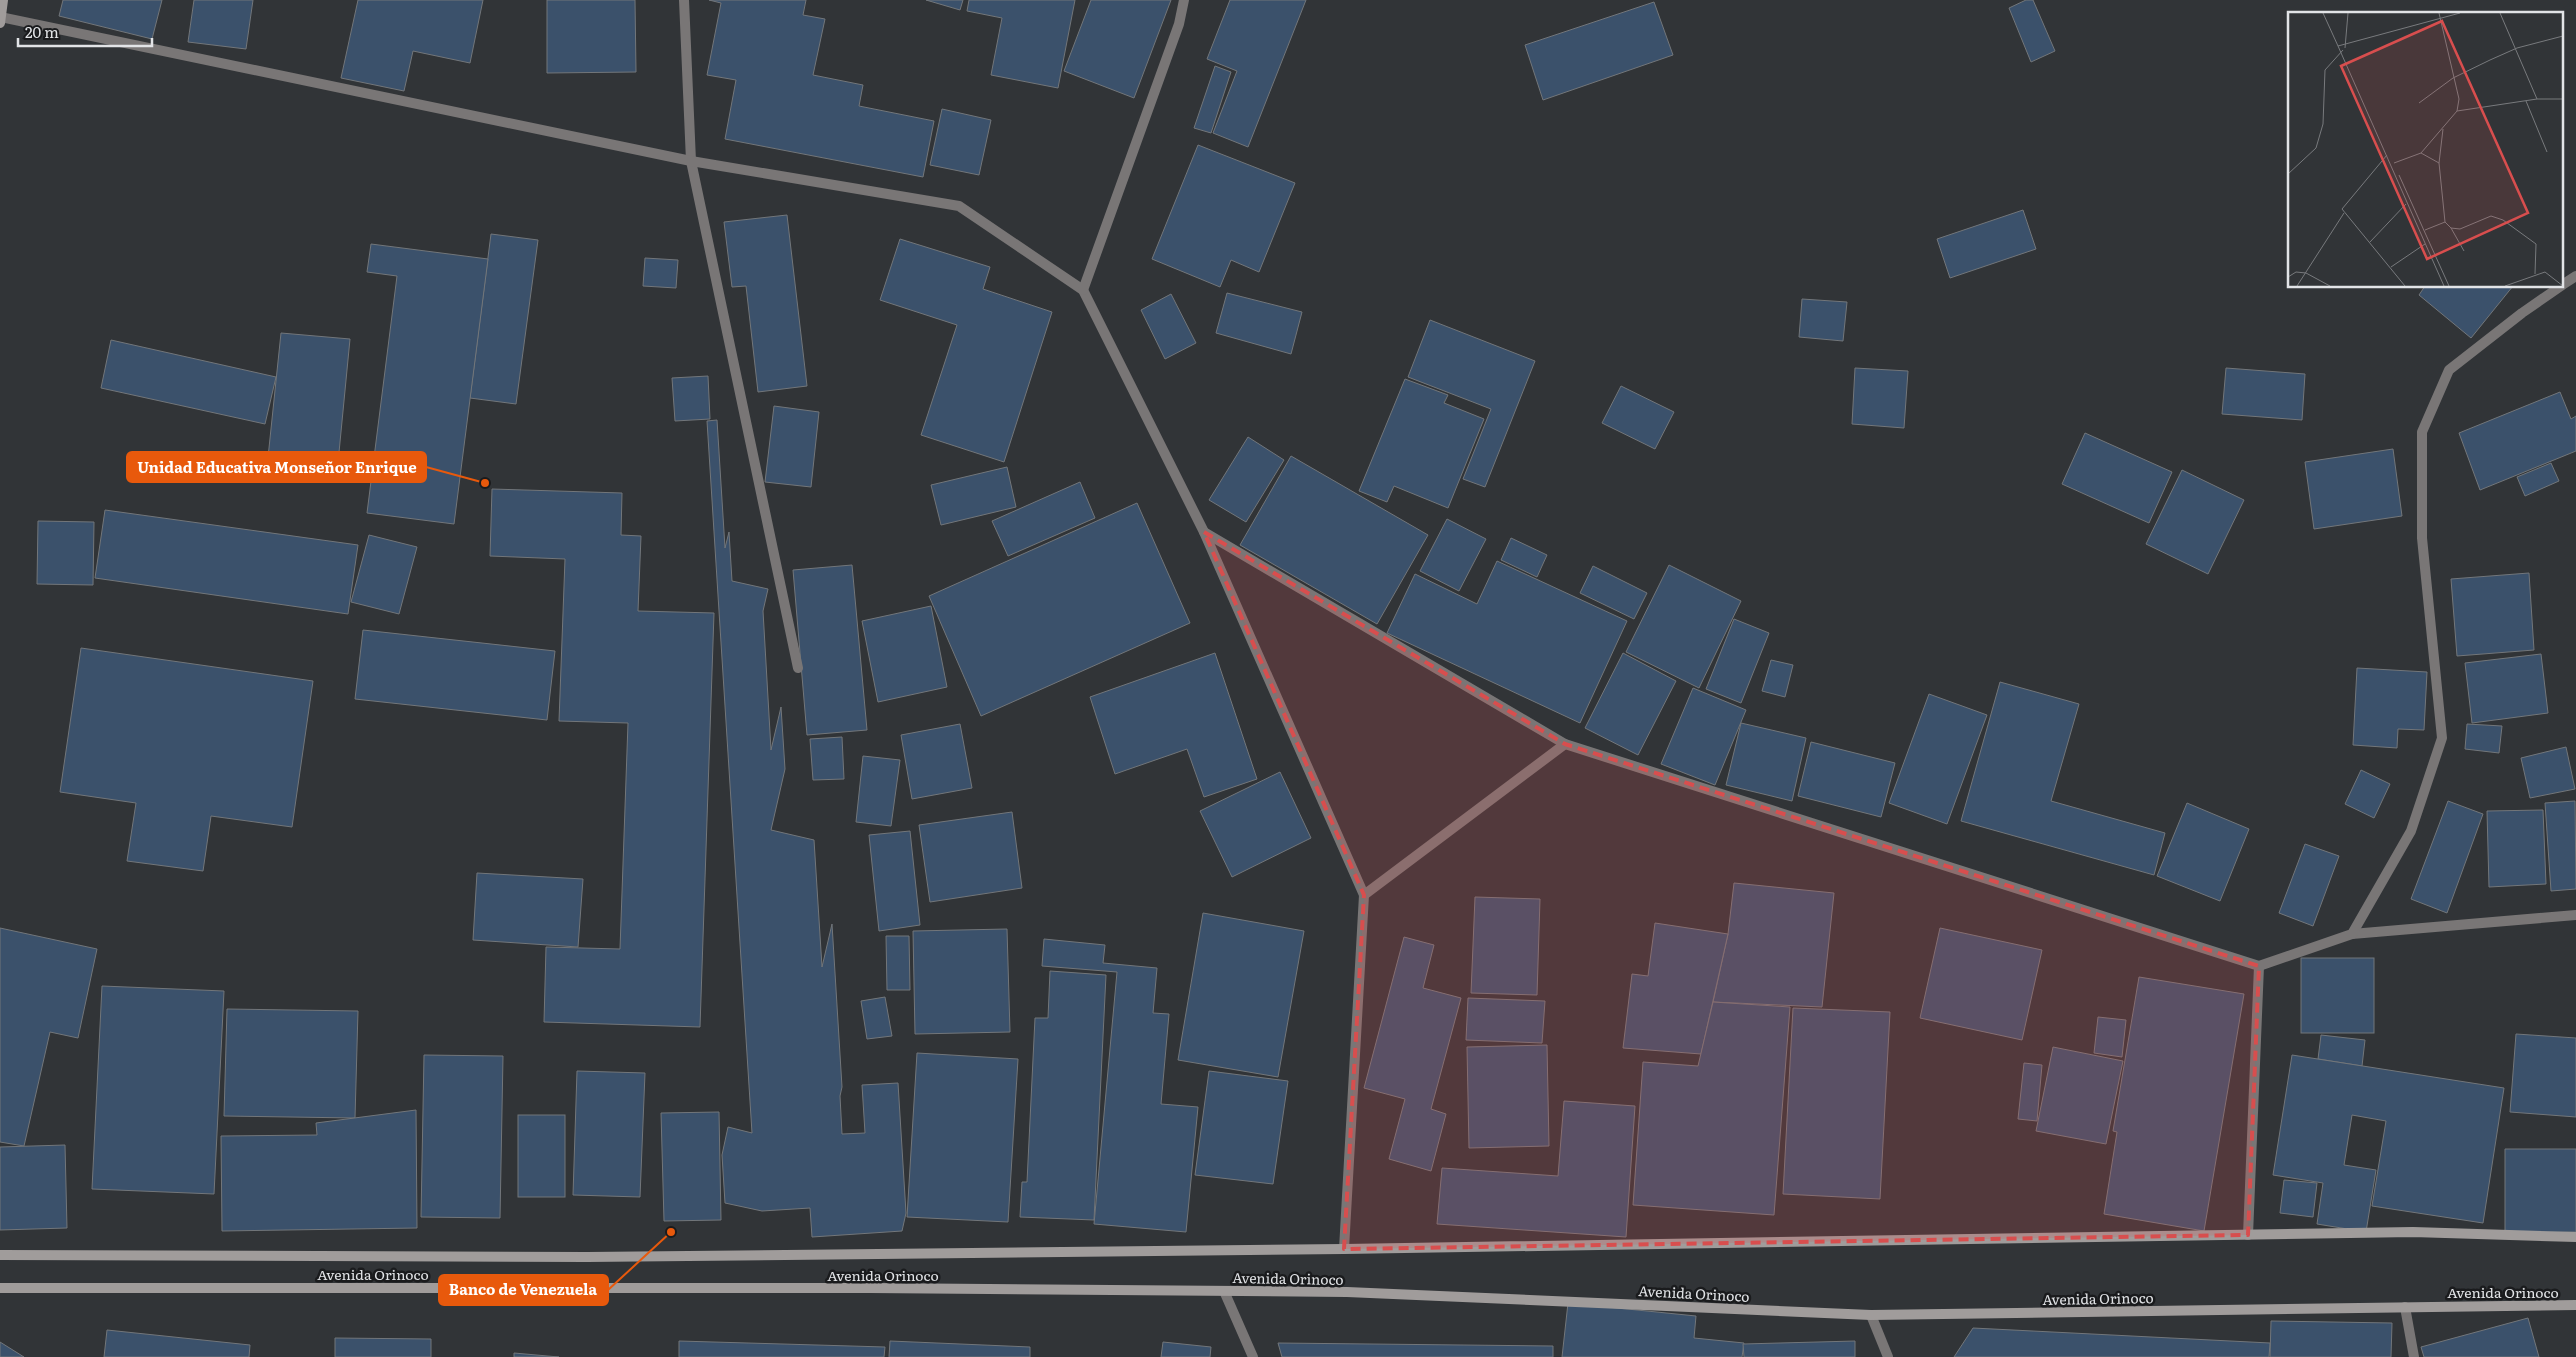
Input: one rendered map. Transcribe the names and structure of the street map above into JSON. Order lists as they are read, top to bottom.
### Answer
{
  "streets": {
    "main road": ["Avenida Orinoco"]
  },
  "places": ["Unidad Educativa Monseñor Enrique", "Banco de Venezuela"],
  "scale_bar": "20 m"
}
